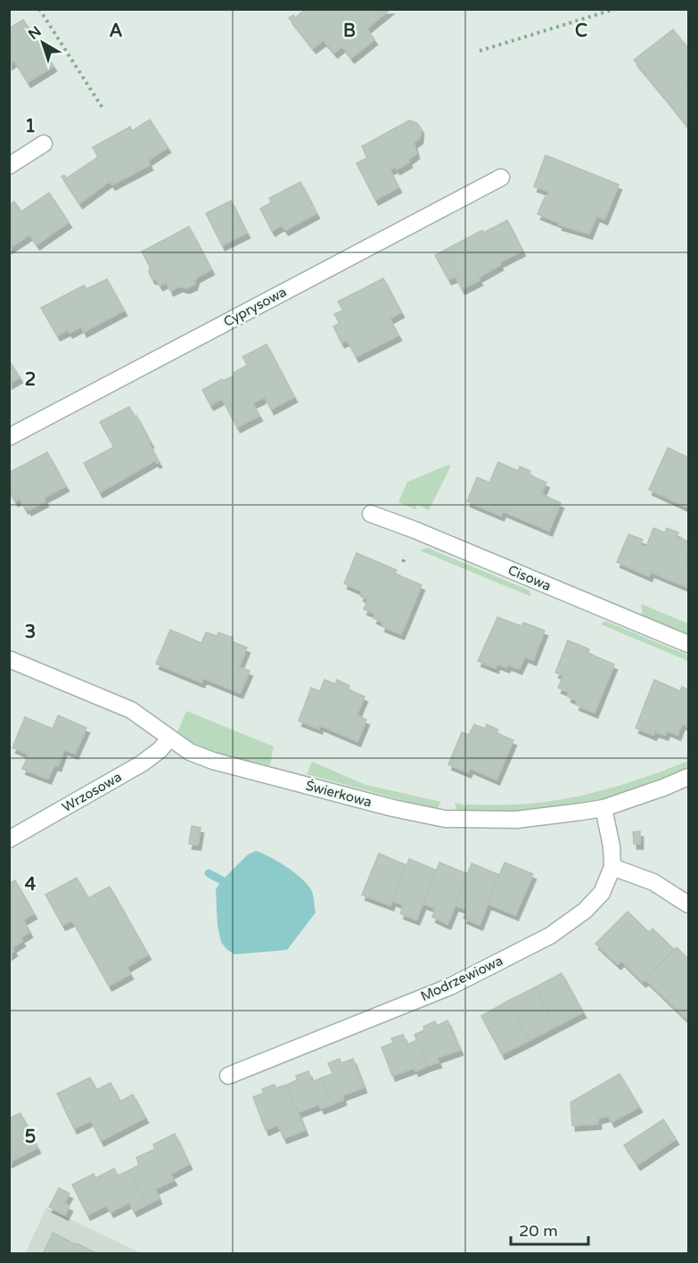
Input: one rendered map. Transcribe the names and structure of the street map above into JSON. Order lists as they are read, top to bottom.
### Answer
{
  "streets": {
    "street": [
      "Cyprysowa",
      "Cisowa",
      "Wrzosowa",
      "Świerkowa",
      "Modrzewiowa"
    ]
  },
  "crossings": [
    ["Wrzosowa", "Świerkowa"],
    ["Świerkowa", "Modrzewiowa"]
  ],
  "scale_bar": "20 m",
  "north": "top left",
  "grid": {
    "columns": ["A", "B", "C"],
    "rows": [
      "1",
      "2",
      "3",
      "4",
      "5"
    ]
  }
}
